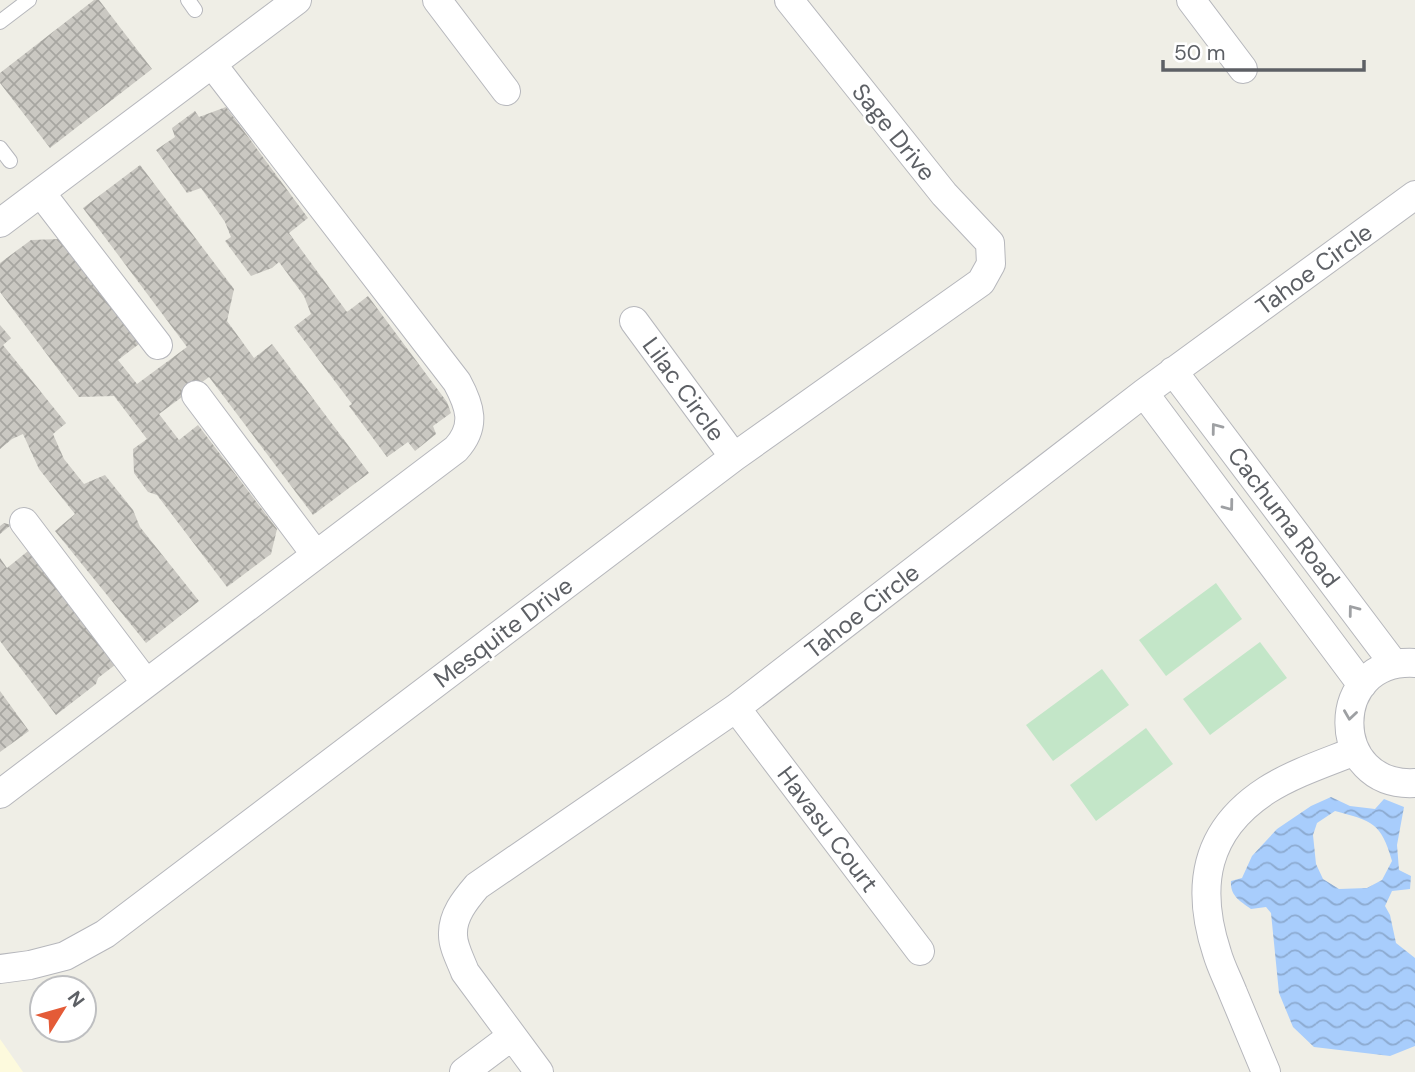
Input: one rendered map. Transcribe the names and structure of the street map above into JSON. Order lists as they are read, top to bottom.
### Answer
{
  "streets": {
    "street": [
      "Sage Drive",
      "Tahoe Circle",
      "Lilac Circle",
      "Cachuma Road",
      "Mesquite Drive",
      "Havasu Court"
    ]
  },
  "crossings": [
    ["Sage Drive", "Mesquite Drive"],
    ["Tahoe Circle", "Cachuma Road"],
    ["Tahoe Circle", "Havasu Court"],
    ["Lilac Circle", "Mesquite Drive"]
  ],
  "scale_bar": "50 m",
  "north": "top right"
}
